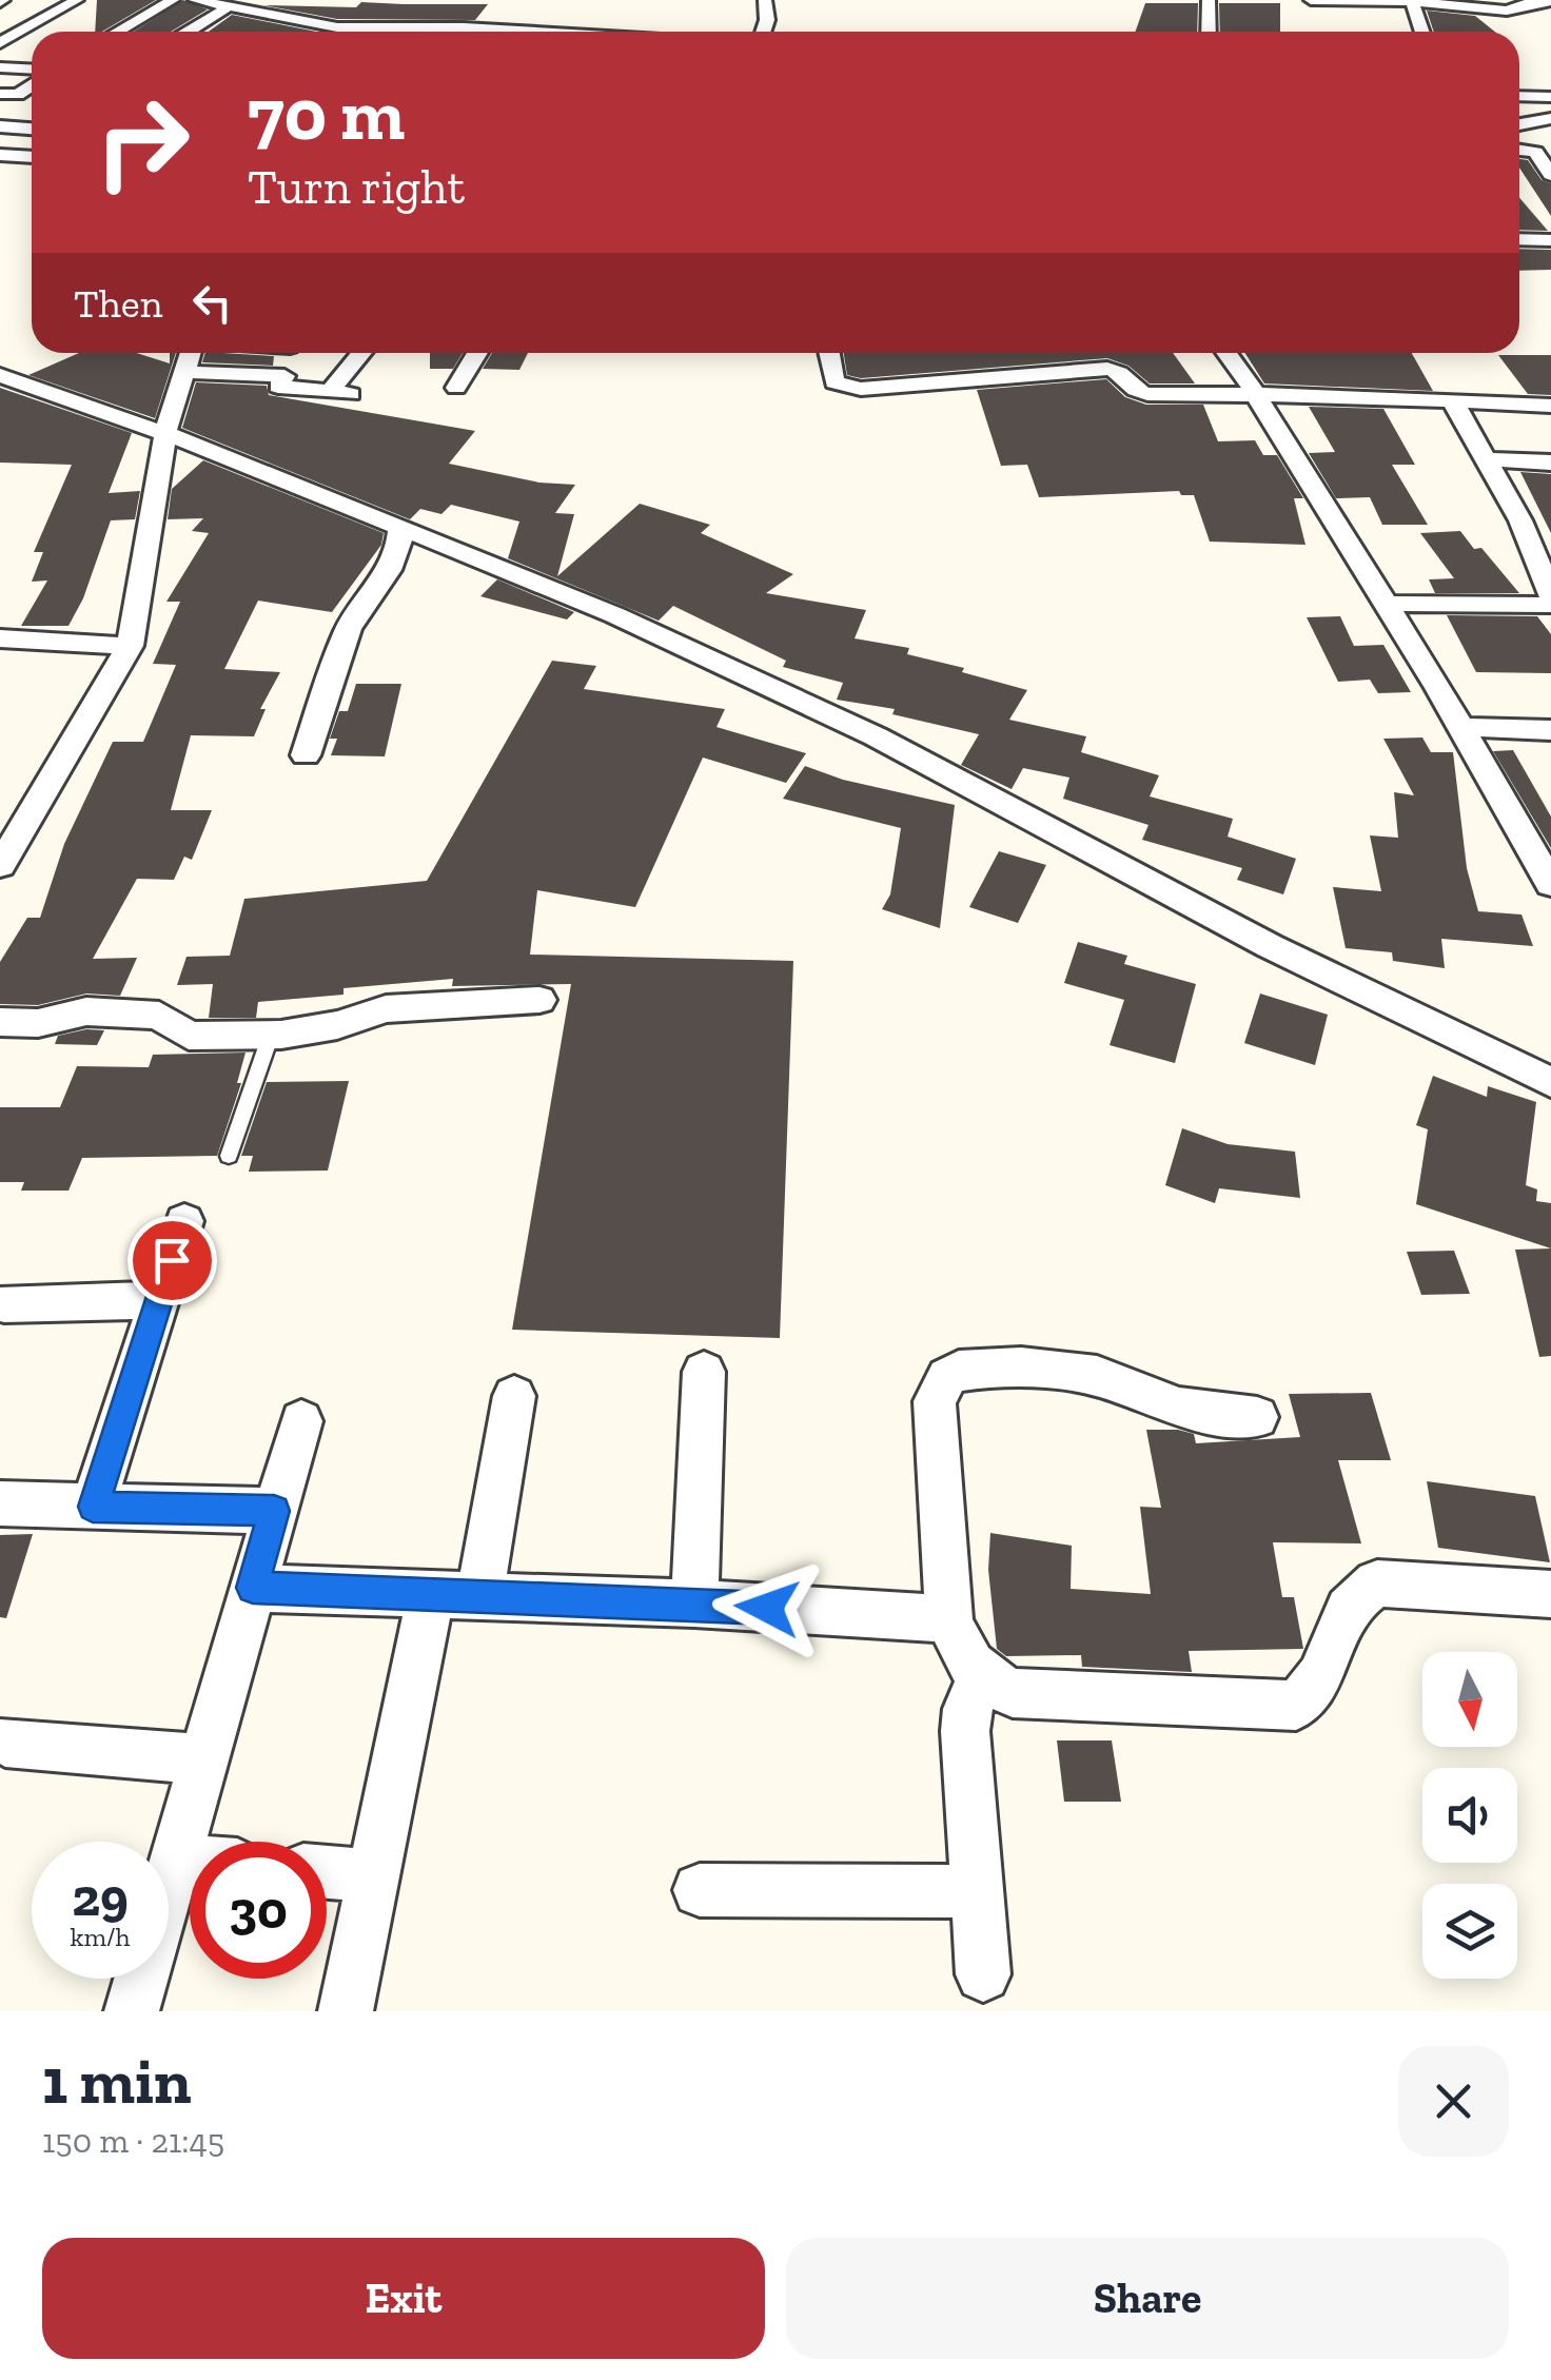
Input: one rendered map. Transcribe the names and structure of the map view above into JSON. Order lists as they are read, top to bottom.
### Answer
{
  "north": "bottom",
  "page": {
    "turn": ["70 m", "Turn right"],
    "then": "Then",
    "speed": "29 km/h",
    "limit": "30",
    "heading": ["1 min", "150 m · 21:45"],
    "buttons": ["Exit", "Share"]
  }
}
